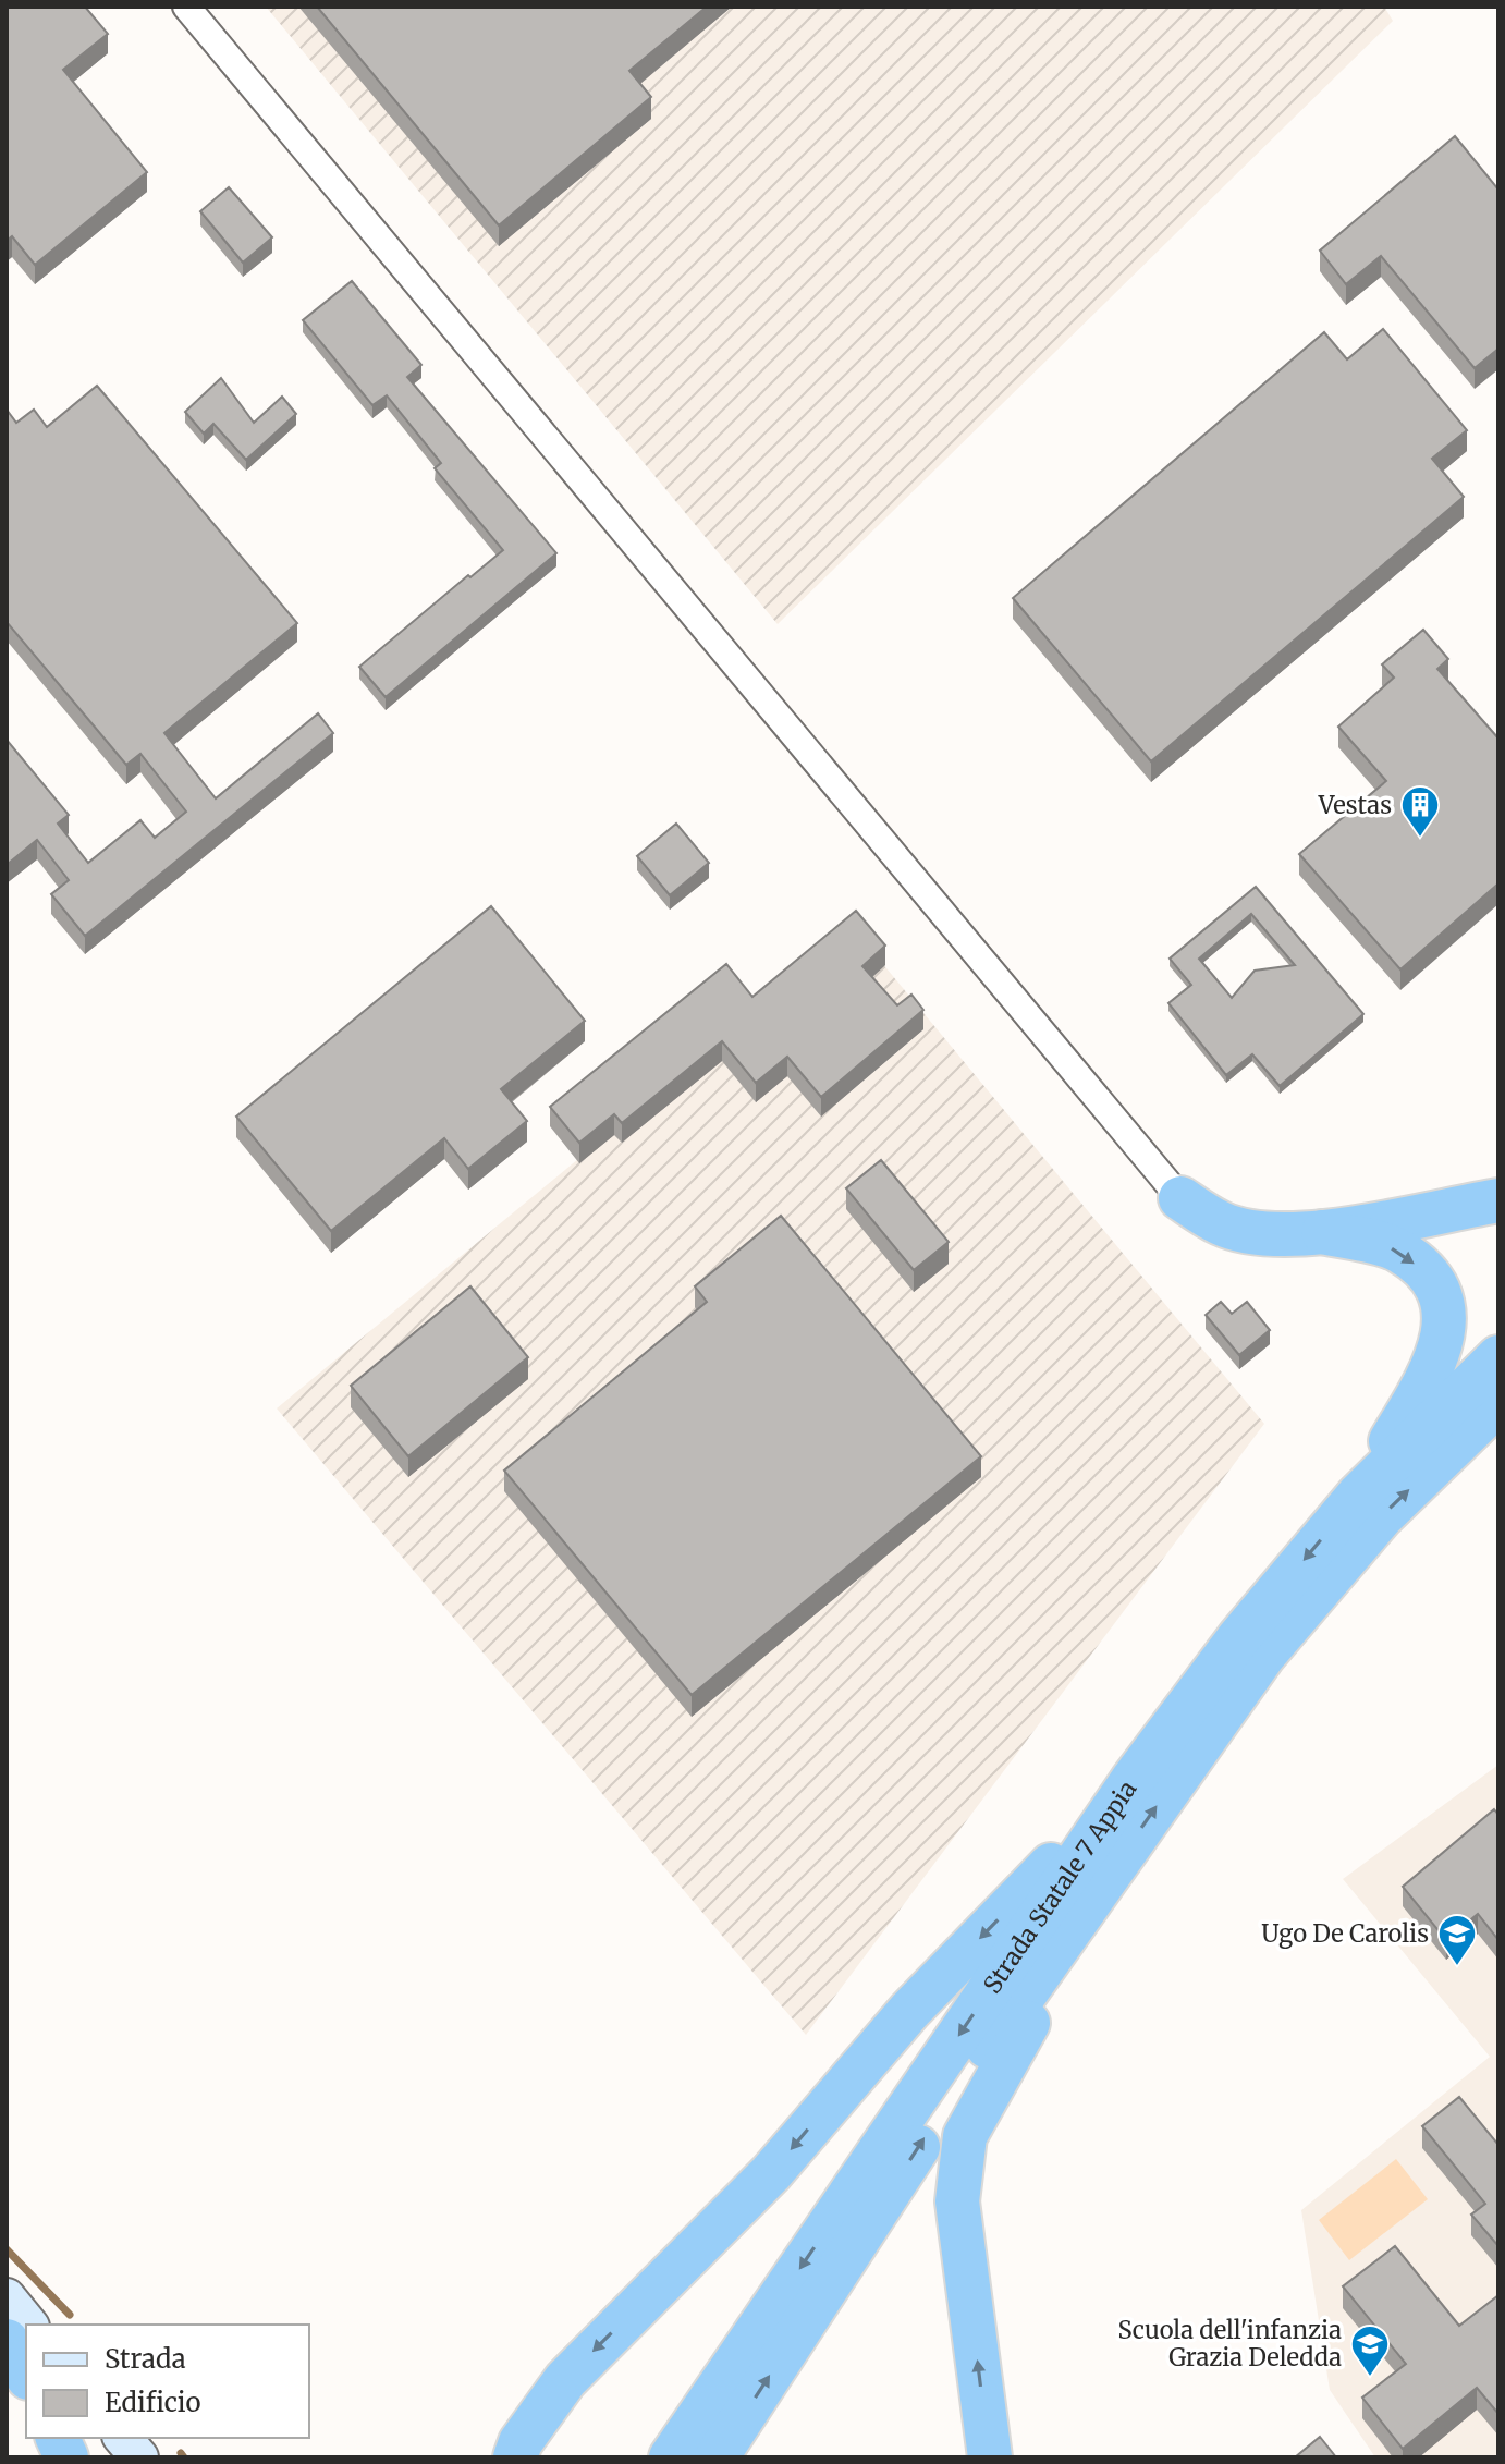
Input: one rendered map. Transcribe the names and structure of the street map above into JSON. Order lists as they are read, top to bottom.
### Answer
{
  "streets": {
    "highway": ["Strada Statale 7 Appia"]
  },
  "places": {
    "building": ["Vestas"],
    "school or university": ["Ugo De Carolis", "Scuola dell'infanzia Grazia Deledda"]
  },
  "legend": ["Strada", "Edificio"]
}
